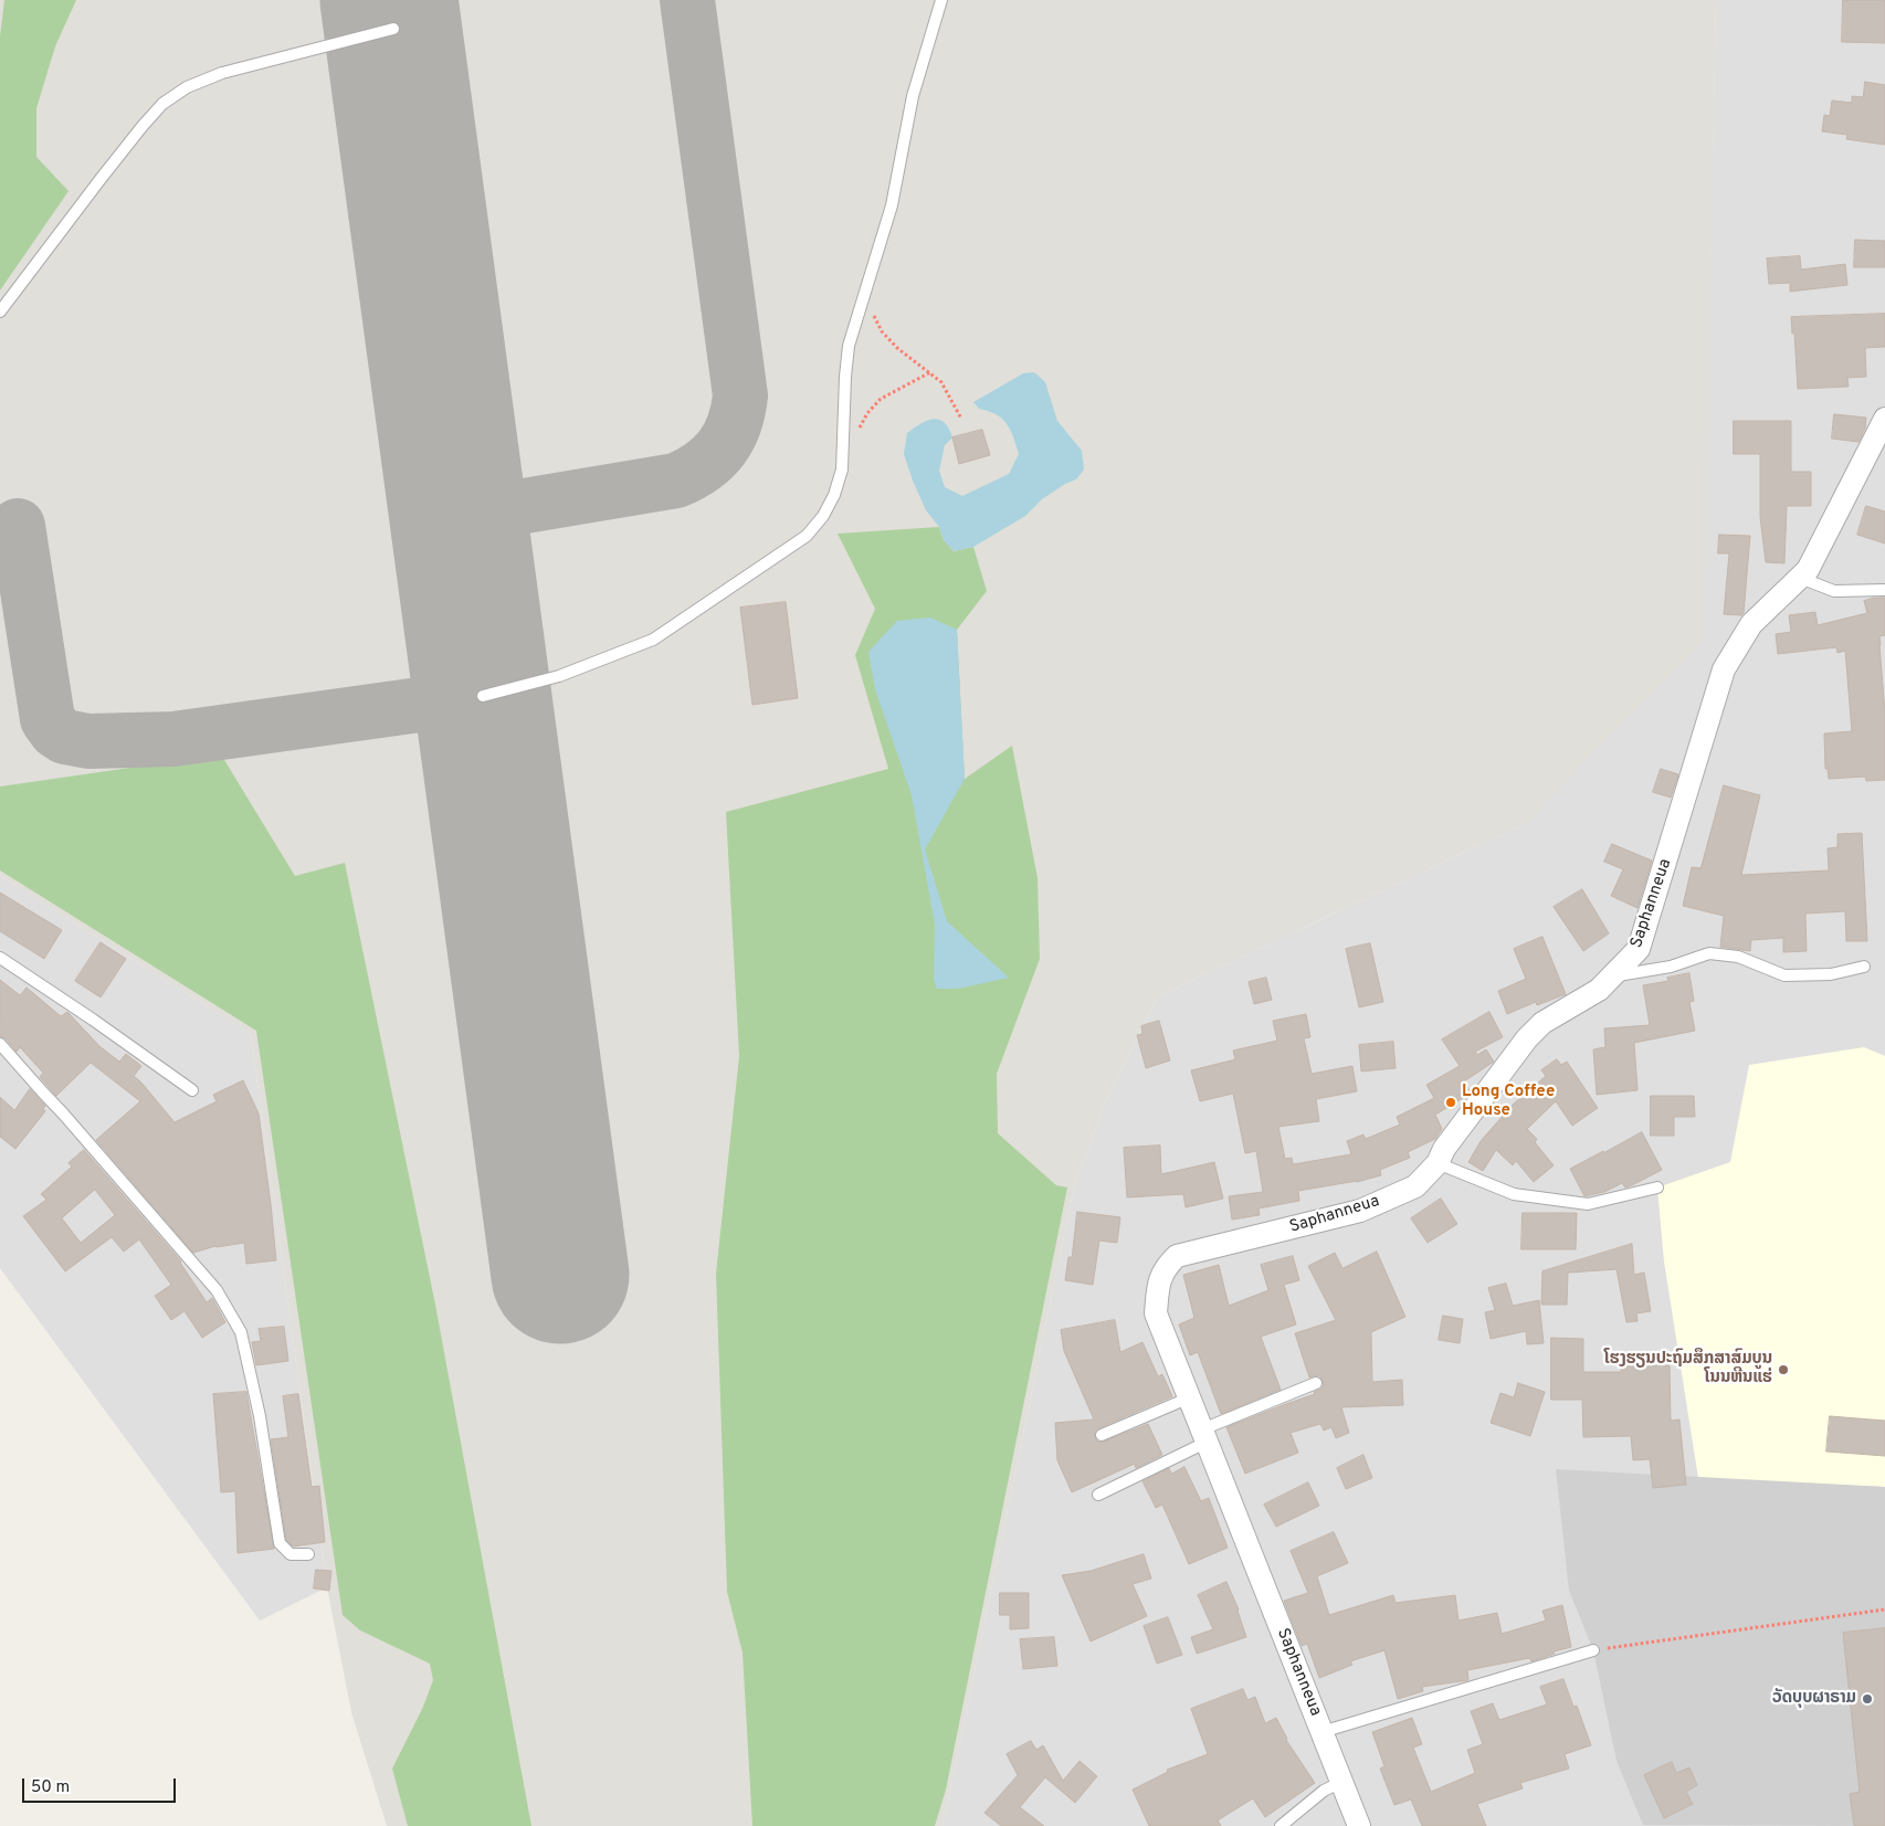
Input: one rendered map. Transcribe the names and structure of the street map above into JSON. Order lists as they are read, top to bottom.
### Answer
{
  "streets": {
    "street": ["Saphanneua"]
  },
  "places": ["Long Coffee House", "ໂຮງຮຽນປະຖົມສຶກສາສົມບູນ ໂນນຫີນແຮ່", "ວັດບຸບຜາຣາມ"],
  "scale_bar": "50 m"
}
